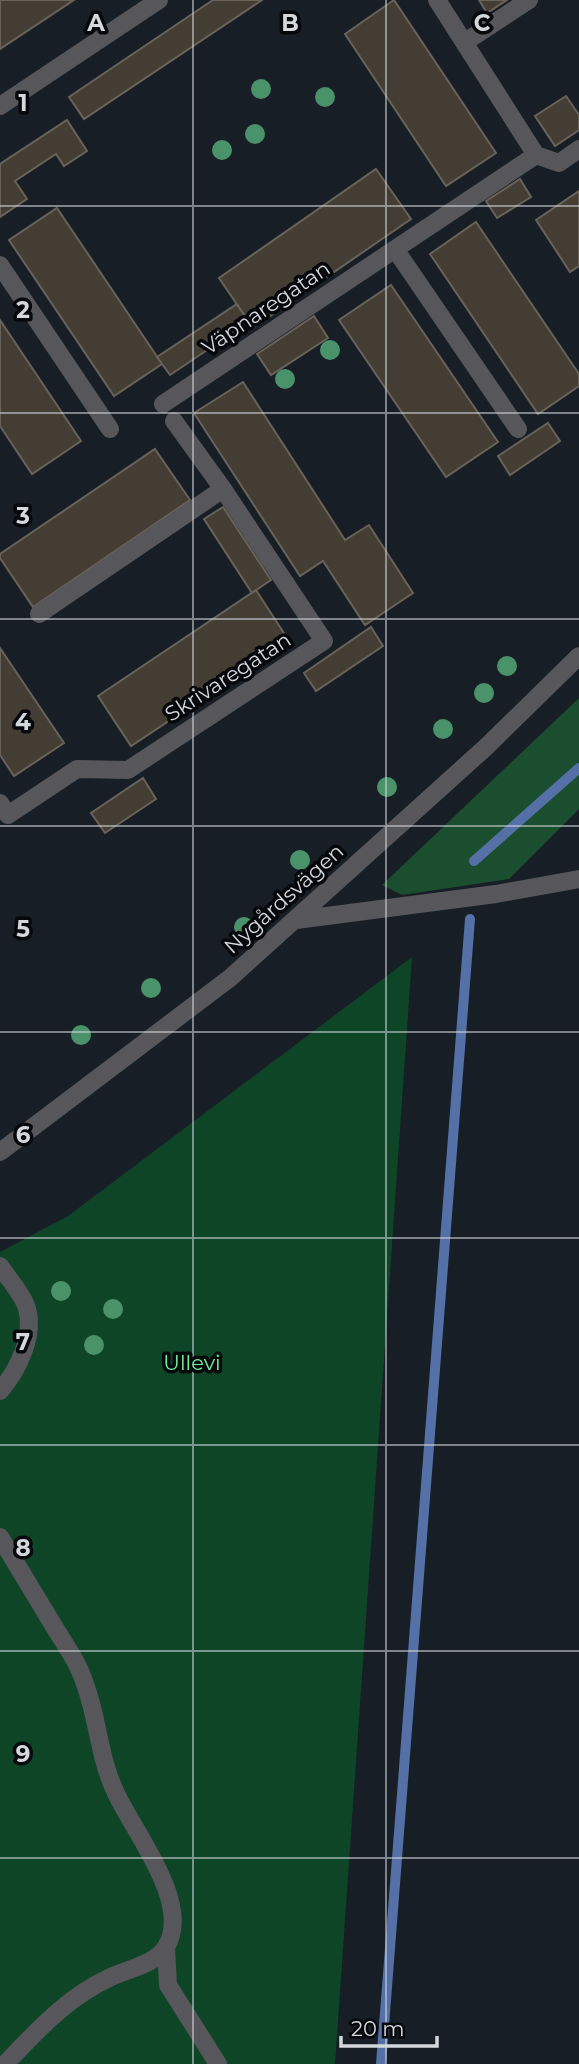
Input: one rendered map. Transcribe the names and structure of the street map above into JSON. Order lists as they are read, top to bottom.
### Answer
{
  "streets": {
    "street": ["Väpnaregatan", "Skrivaregatan", "Nygårdsvägen"]
  },
  "parks": ["Ullevi"],
  "scale_bar": "20 m",
  "grid": {
    "columns": ["A", "B", "C"],
    "rows": [
      "1",
      "2",
      "3",
      "4",
      "5",
      "6",
      "7",
      "8",
      "9"
    ]
  }
}
